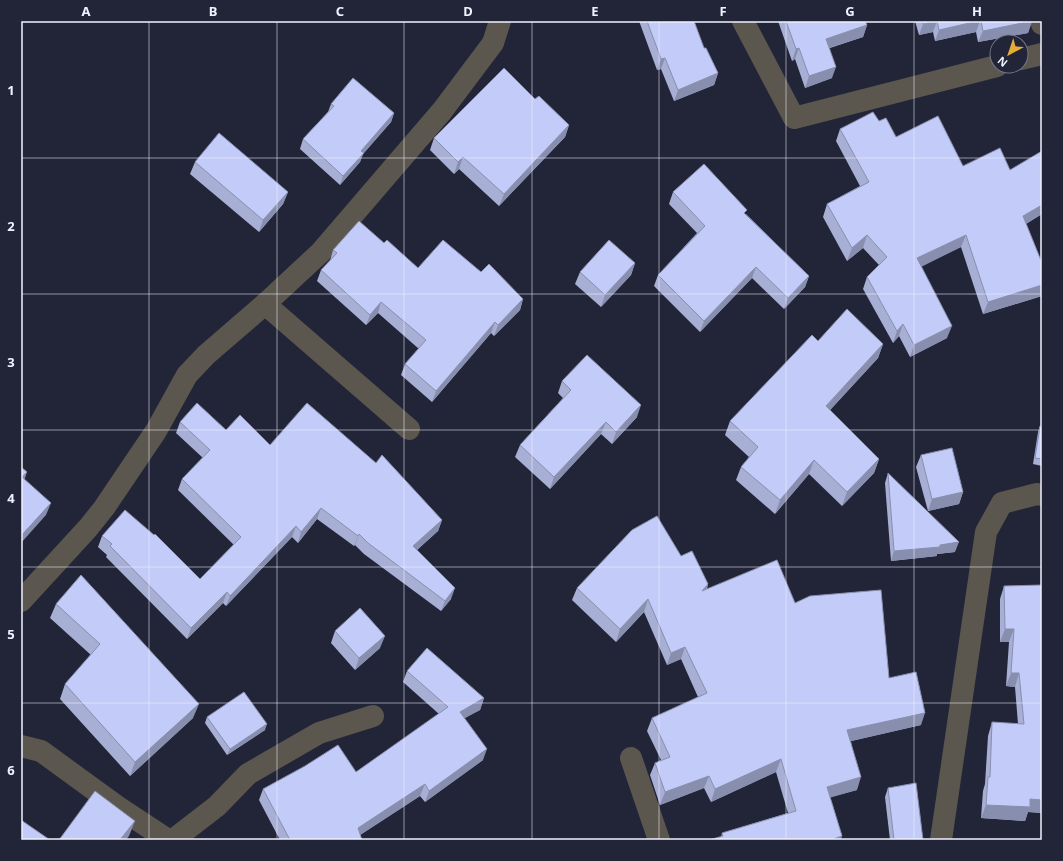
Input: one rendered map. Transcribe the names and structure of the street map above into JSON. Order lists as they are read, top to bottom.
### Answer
{
  "north": "bottom left",
  "grid": {
    "columns": [
      "A",
      "B",
      "C",
      "D",
      "E",
      "F",
      "G",
      "H"
    ],
    "rows": [
      "1",
      "2",
      "3",
      "4",
      "5",
      "6"
    ]
  }
}
